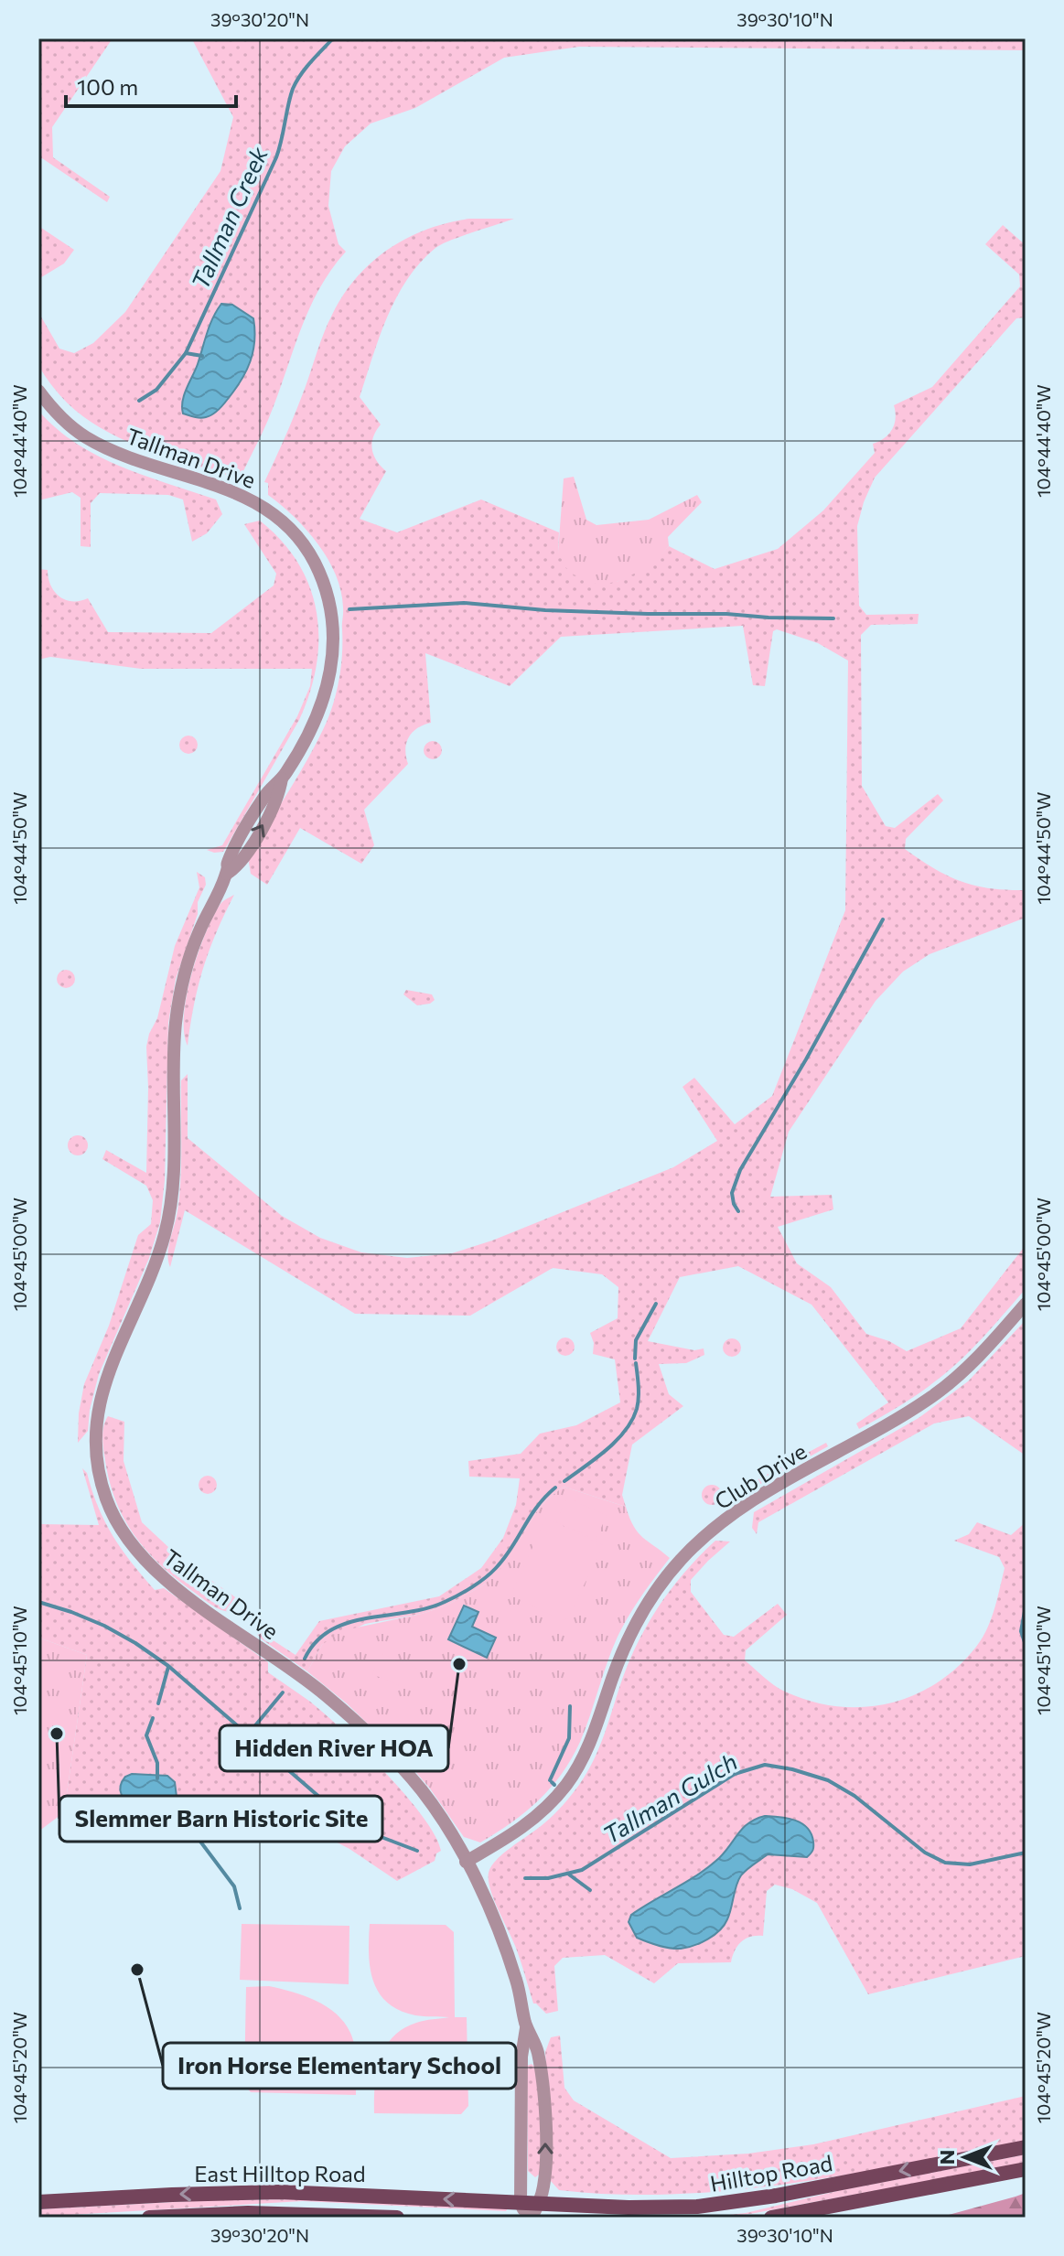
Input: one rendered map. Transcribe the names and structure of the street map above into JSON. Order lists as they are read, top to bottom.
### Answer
{
  "streets": {
    "main road": ["East Hilltop Road", "Hilltop Road"],
    "street": ["Tallman Drive", "Club Drive"]
  },
  "crossings": [
    ["Tallman Drive", "Club Drive"],
    ["Tallman Drive", "East Hilltop Road"],
    ["Tallman Drive", "Hilltop Road"],
    ["East Hilltop Road", "Hilltop Road"]
  ],
  "water": ["Tallman Creek", "Tallman Gulch"],
  "places": ["Hidden River HOA", "Slemmer Barn Historic Site", "Iron Horse Elementary School"],
  "scale_bar": "100 m",
  "north": "left",
  "coordinates": [
    "39°30'20\"N",
    "39°30'10\"N",
    "104°44'40\"W",
    "104°44'50\"W",
    "104°45'00\"W",
    "104°45'10\"W",
    "104°45'20\"W"
  ]
}
